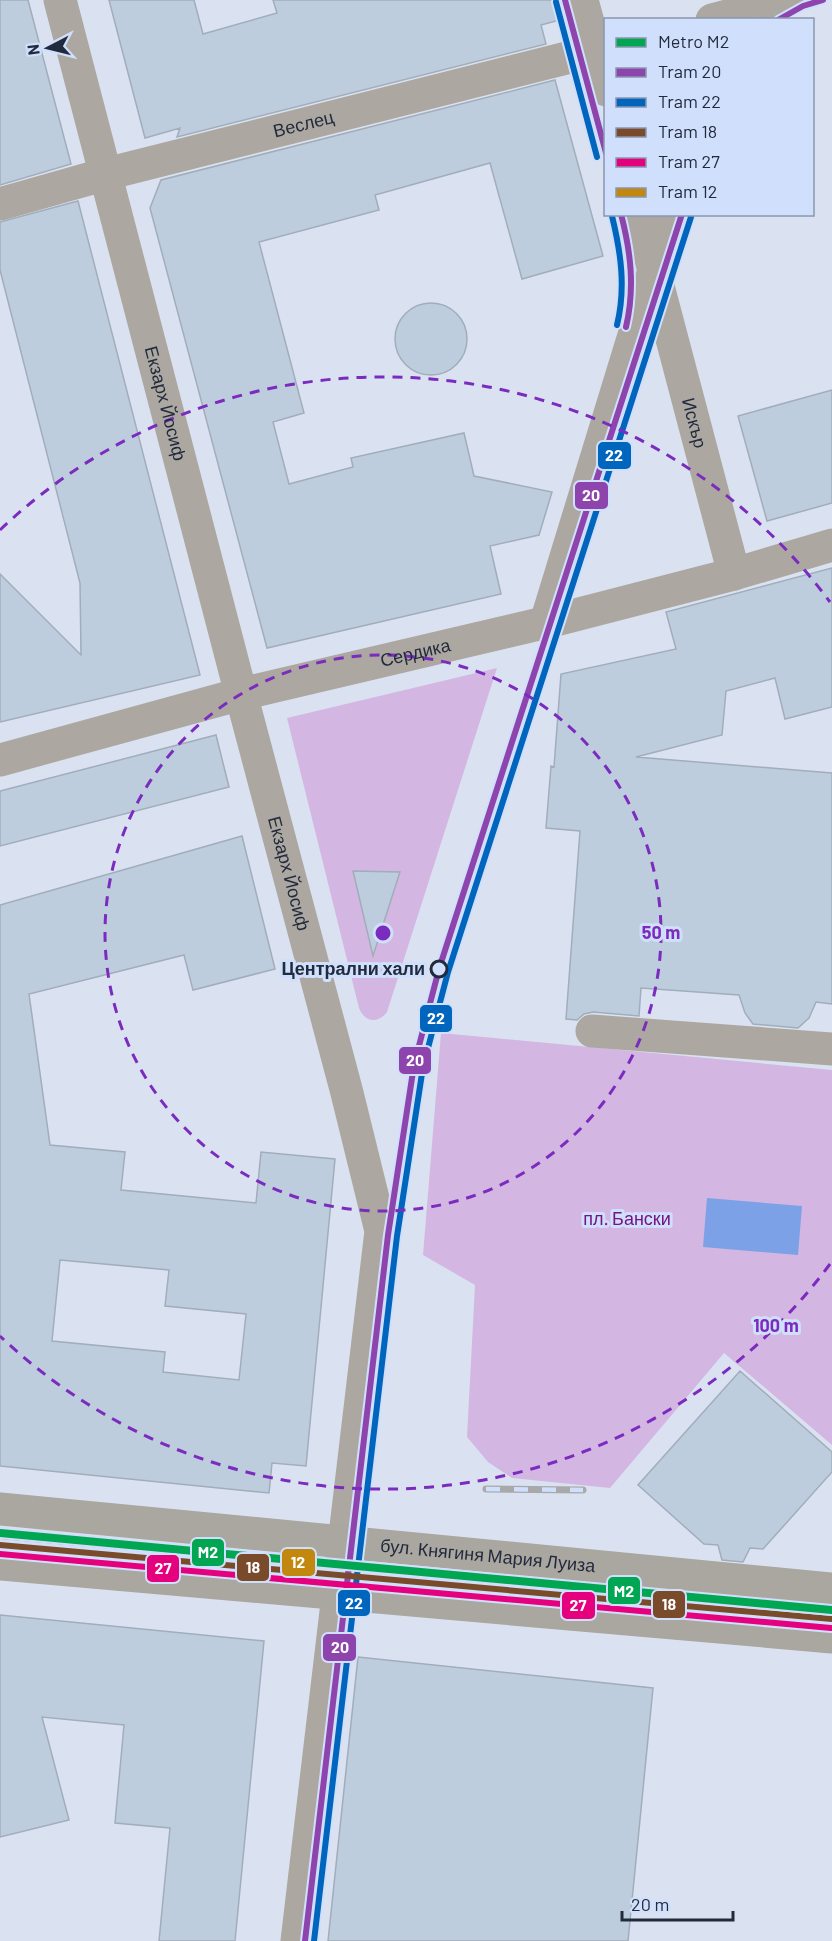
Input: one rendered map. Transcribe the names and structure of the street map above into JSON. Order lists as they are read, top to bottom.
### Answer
{
  "streets": {
    "main road": ["бул. Княгиня Мария Луиза"],
    "street": [
      "Веслец",
      "Екзарх Йосиф",
      "Искър",
      "Сердика"
    ]
  },
  "crossings": [
    ["Веслец", "Екзарх Йосиф"],
    ["Екзарх Йосиф", "Сердика"],
    ["Екзарх Йосиф", "бул. Княгиня Мария Луиза"],
    ["Искър", "Сердика"]
  ],
  "parks": ["пл. Бански"],
  "places": ["Централни хали"],
  "lines": [
    "tram line 20",
    "tram line 22",
    "metro line M2",
    "tram line 12",
    "tram line 18",
    "tram line 27"
  ],
  "legend": [
    "Metro M2",
    "Tram 20",
    "Tram 22",
    "Tram 18",
    "Tram 27",
    "Tram 12"
  ],
  "scale_bar": "20 m",
  "north": "left",
  "rings": ["50 m", "100 m"]
}
